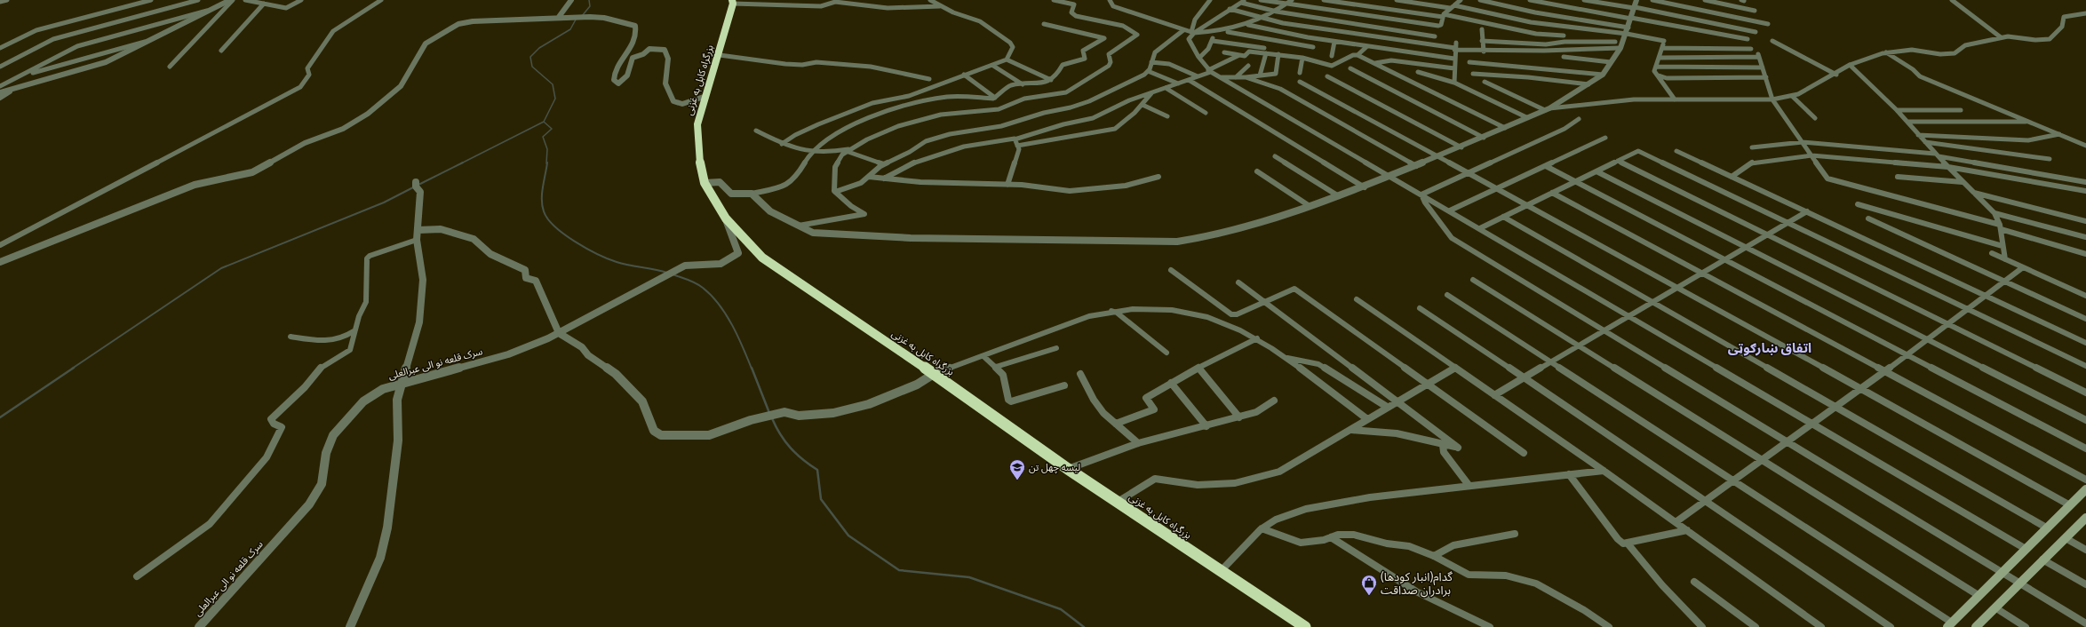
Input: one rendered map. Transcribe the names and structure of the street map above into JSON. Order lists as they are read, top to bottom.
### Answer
{
  "streets": {
    "highway": ["بزرگراه کابل به غزنی"],
    "street": ["سرک قلعه نو الی عبرالعلی"]
  },
  "crossings": [
    ["بزرگراه کابل به غزنی", "سرک قلعه نو الی عبرالعلی"]
  ],
  "districts": ["اتفاق ښارګوټی"],
  "places": {
    "school or university": ["لیسه چهل تن"],
    "shop": ["(انبار کودها)گدام برادران صداقت"]
  }
}
